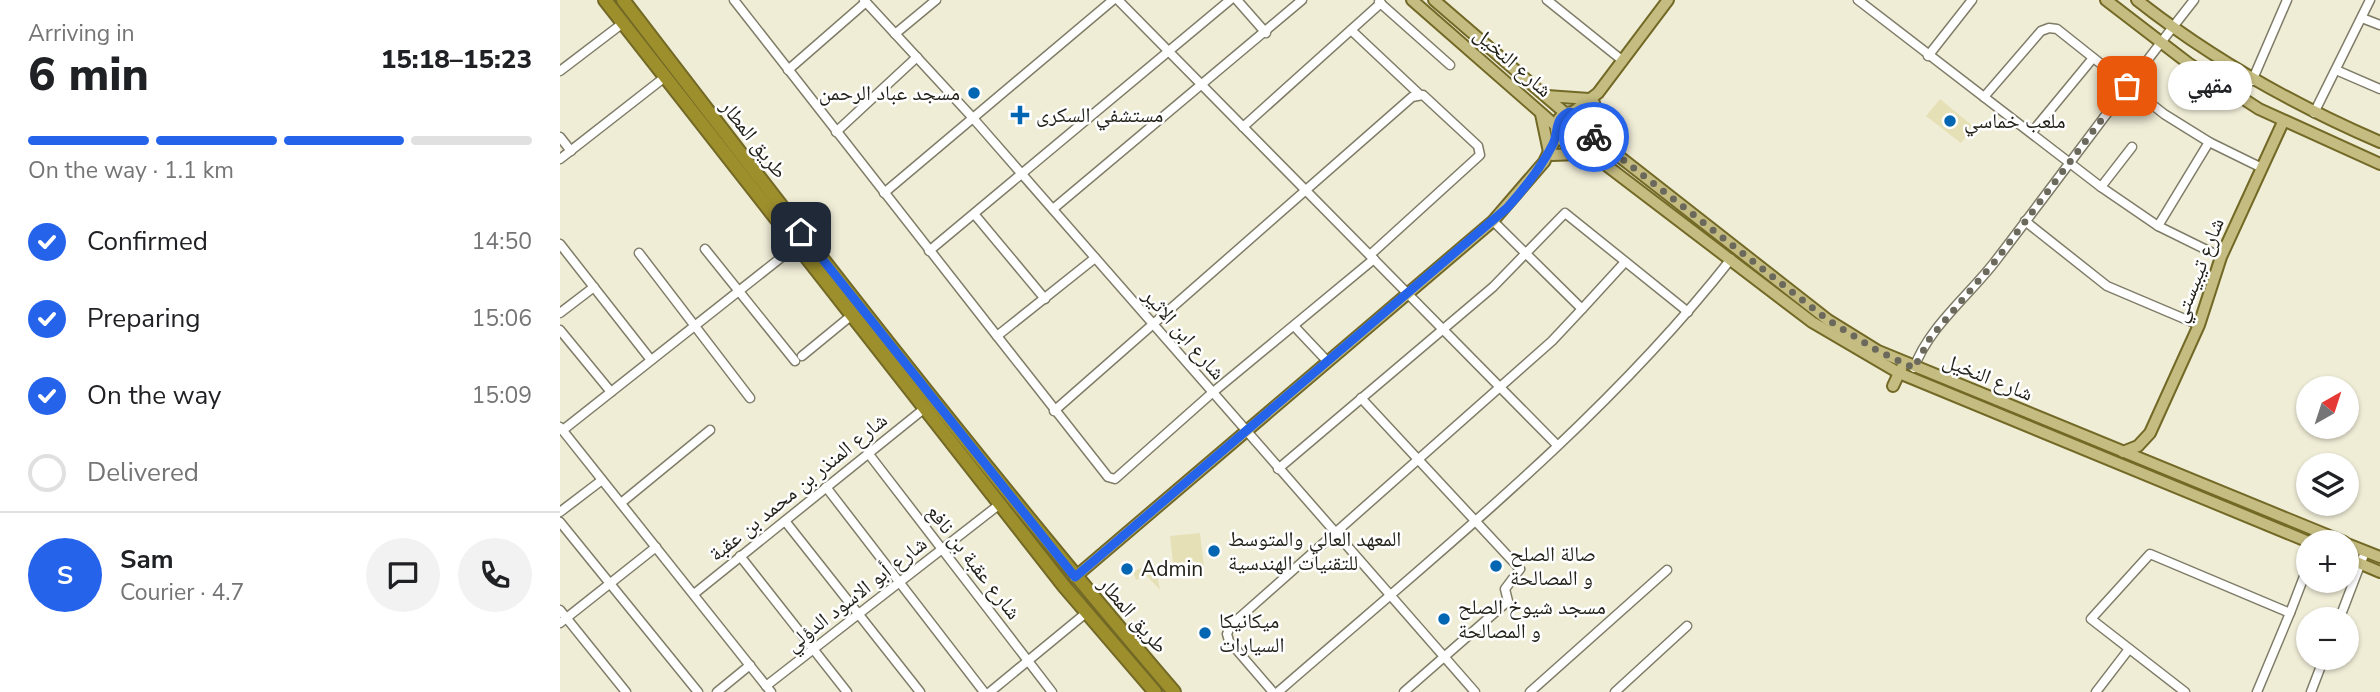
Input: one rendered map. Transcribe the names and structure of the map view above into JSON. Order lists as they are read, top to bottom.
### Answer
{
  "streets": {
    "highway": ["طريق المطار"],
    "main road": ["شارع النخيل", "شارع تيبيستي"],
    "street": [
      "شارع ابن الاثير",
      "شارع المنذر بن محمد بن عقبة",
      "شارع عقبة بن نافع",
      "شارع أبو الاسود الدؤلي"
    ]
  },
  "crossings": [
    ["طريق المطار", "شارع المنذر بن محمد بن عقبة"],
    ["طريق المطار", "شارع أبو الاسود الدؤلي"],
    ["شارع المنذر بن محمد بن عقبة", "شارع عقبة بن نافع"],
    ["شارع عقبة بن نافع", "شارع أبو الاسود الدؤلي"]
  ],
  "places": {
    "other": [
      "مقهي",
      "مسجد عباد الرحمن",
      "ملعب خماسي",
      "المعهد العالي والمتوسط للتقنيات الهندسية",
      "صالة الصلح و المصالحة",
      "Admin",
      "مسجد شيوخ الصلح و المصالحة",
      "ميكانيكا السيارات"
    ],
    "health": ["مستشفي السكرى"]
  },
  "north": "top right",
  "page": {
    "heading": ["6 min", "Arriving in", "15:18–15:23"],
    "panel": ["Sam", "Courier · 4.7"],
    "bubble": "مقهي",
    "bar": "On the way · 1.1 km",
    "list": [
      ["Confirmed", "14:50"],
      ["Preparing", "15:06"],
      ["On the way", "15:09"],
      "Delivered"
    ],
    "map_buttons": ["+", "−"],
    "round": "S"
  }
}
